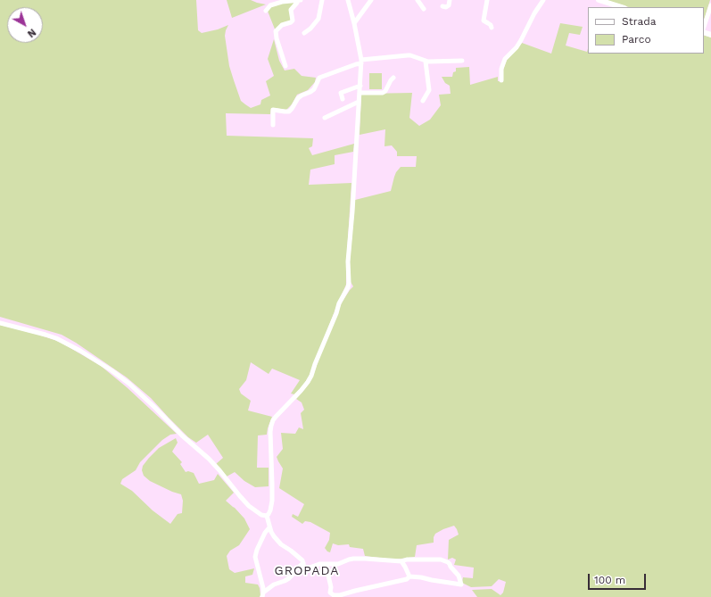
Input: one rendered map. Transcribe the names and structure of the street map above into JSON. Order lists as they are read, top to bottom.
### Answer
{
  "districts": ["GROPADA"],
  "legend": ["Strada", "Parco"],
  "scale_bar": "100 m",
  "north": "bottom right"
}
